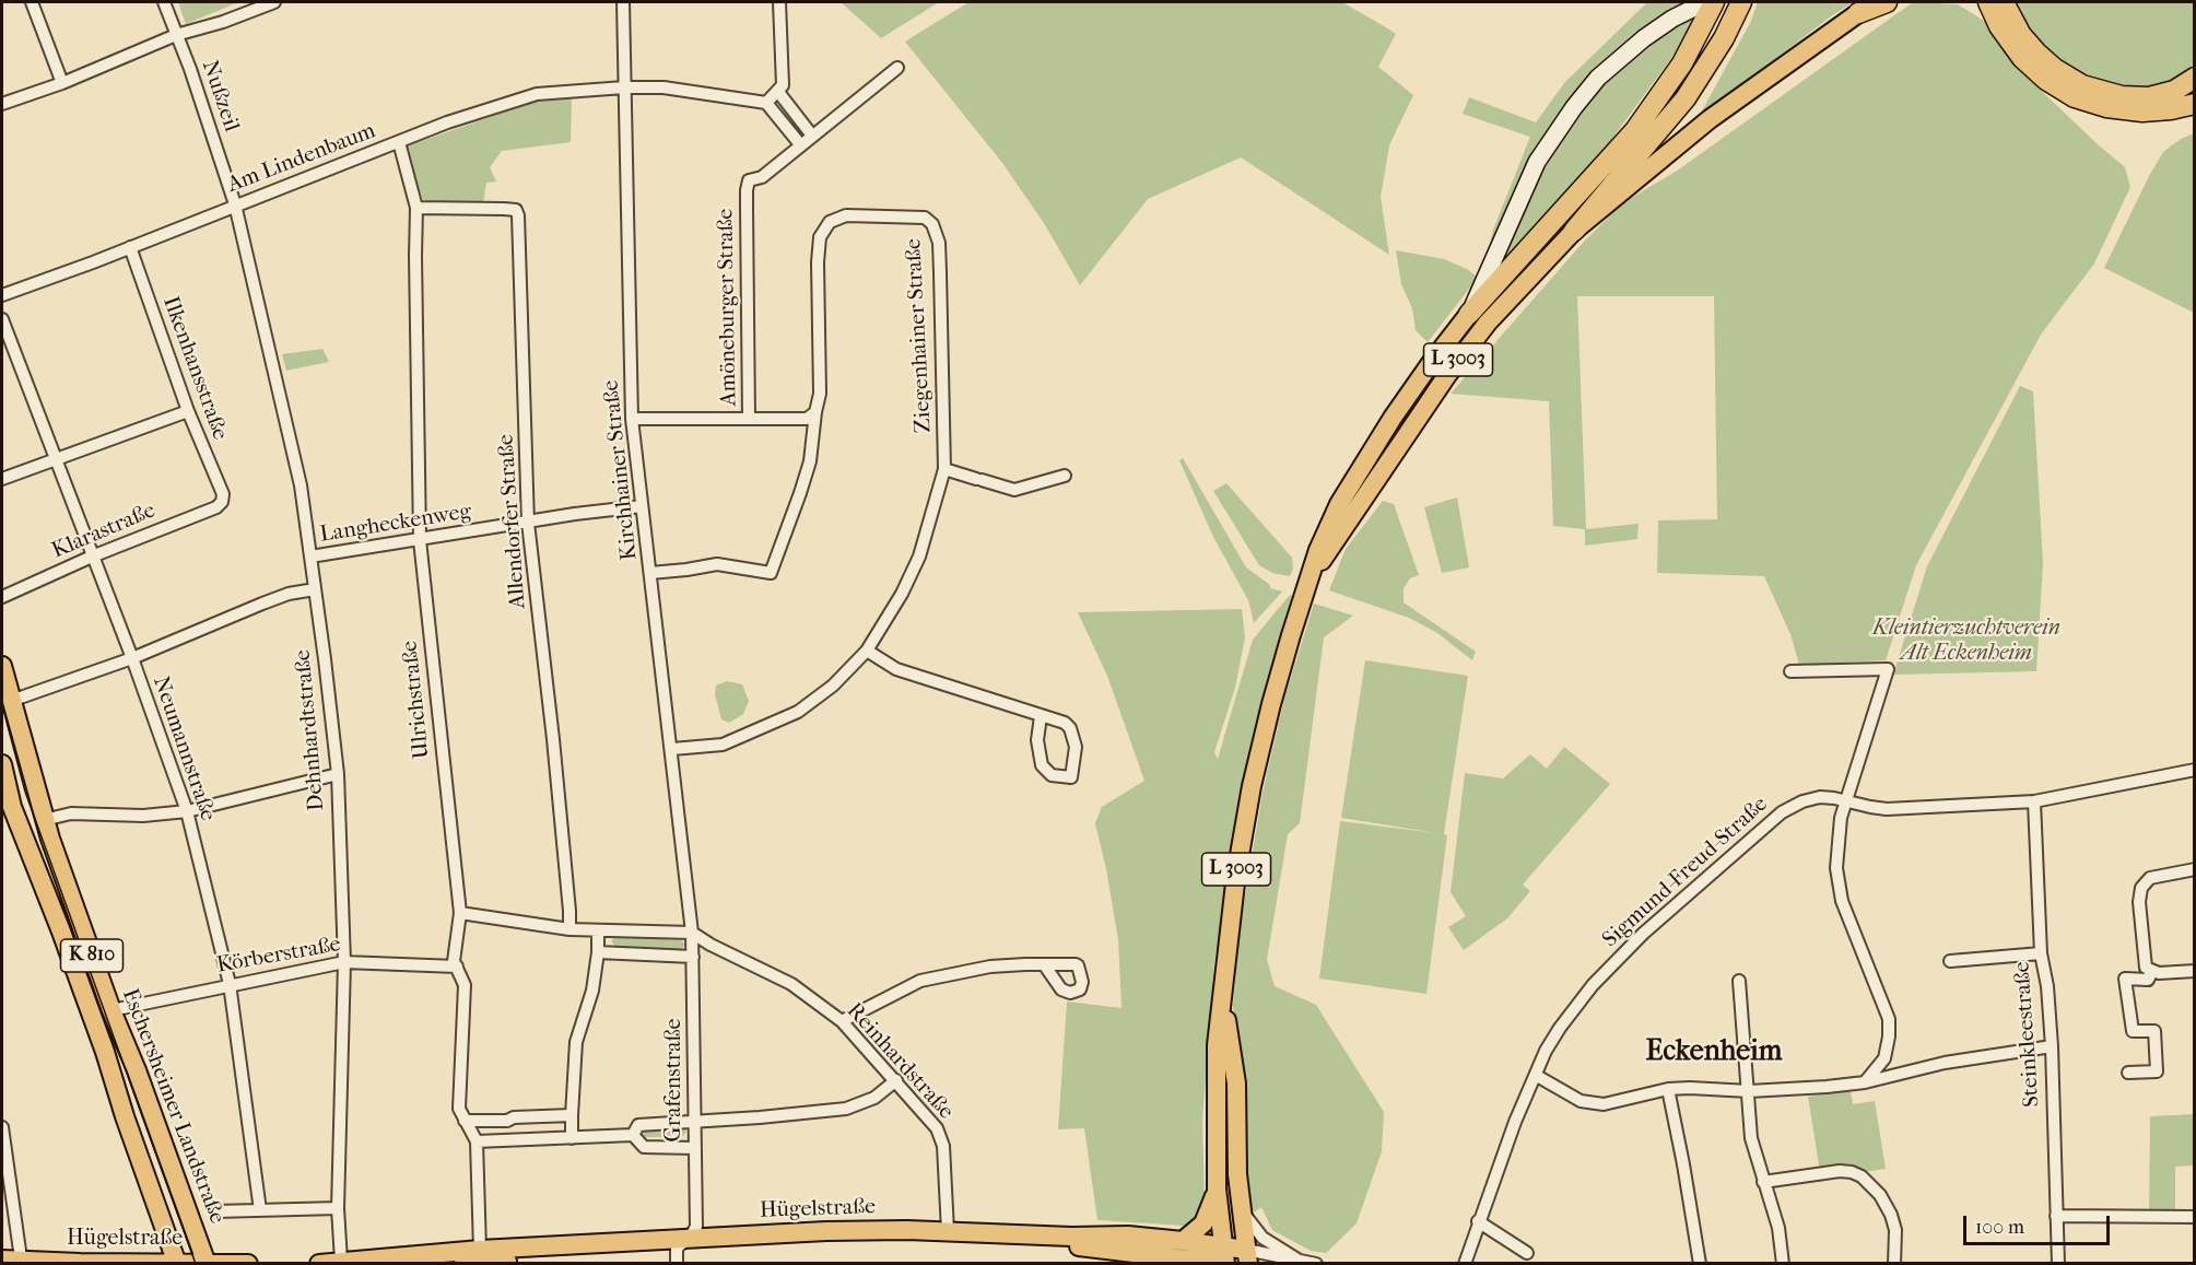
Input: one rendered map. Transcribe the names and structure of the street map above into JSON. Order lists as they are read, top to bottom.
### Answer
{
  "streets": {
    "main road": [
      "L 3003",
      "K 810",
      "Eschersheimer Landstraße",
      "Hügelstraße"
    ],
    "street": [
      "Nußzeil",
      "Am Lindenbaum",
      "Amöneburger Straße",
      "Ziegenhainer Straße",
      "Ilkenhansstraße",
      "Kirchhainer Straße",
      "Allendorfer Straße",
      "Langheckenweg",
      "Klarastraße",
      "Ulrichstraße",
      "Dehnhardtstraße",
      "Neumannstraße",
      "Sigmund-Freud-Straße",
      "Körberstraße",
      "Steinkleestraße",
      "Reinhardstraße",
      "Grafenstraße"
    ]
  },
  "crossings": [
    ["Nußzeil", "Am Lindenbaum"],
    ["Nußzeil", "Dehnhardtstraße"],
    ["Am Lindenbaum", "Ilkenhansstraße"],
    ["Am Lindenbaum", "Kirchhainer Straße"],
    ["Am Lindenbaum", "Ulrichstraße"],
    ["Am Lindenbaum", "Dehnhardtstraße"],
    ["Ziegenhainer Straße", "Kirchhainer Straße"],
    ["L 3003", "Hügelstraße"],
    ["Ilkenhansstraße", "Klarastraße"],
    ["Kirchhainer Straße", "Langheckenweg"],
    ["Kirchhainer Straße", "Reinhardstraße"],
    ["Kirchhainer Straße", "Grafenstraße"],
    ["Allendorfer Straße", "Langheckenweg"],
    ["Allendorfer Straße", "Ulrichstraße"],
    ["Allendorfer Straße", "Reinhardstraße"],
    ["Langheckenweg", "Ulrichstraße"],
    ["Langheckenweg", "Dehnhardtstraße"],
    ["Klarastraße", "Neumannstraße"],
    ["Ulrichstraße", "Körberstraße"],
    ["Ulrichstraße", "Reinhardstraße"],
    ["Ulrichstraße", "Hügelstraße"],
    ["Dehnhardtstraße", "Körberstraße"],
    ["Dehnhardtstraße", "Hügelstraße"],
    ["Neumannstraße", "Körberstraße"],
    ["Sigmund-Freud-Straße", "Steinkleestraße"],
    ["Körberstraße", "Eschersheimer Landstraße"],
    ["Reinhardstraße", "Grafenstraße"],
    ["Reinhardstraße", "Hügelstraße"],
    ["Grafenstraße", "Hügelstraße"],
    ["Eschersheimer Landstraße", "Hügelstraße"]
  ],
  "districts": ["Eckenheim"],
  "parks": ["Kleintierzuchtverein Alt Eckenheim"],
  "scale_bar": "100 m"
}
